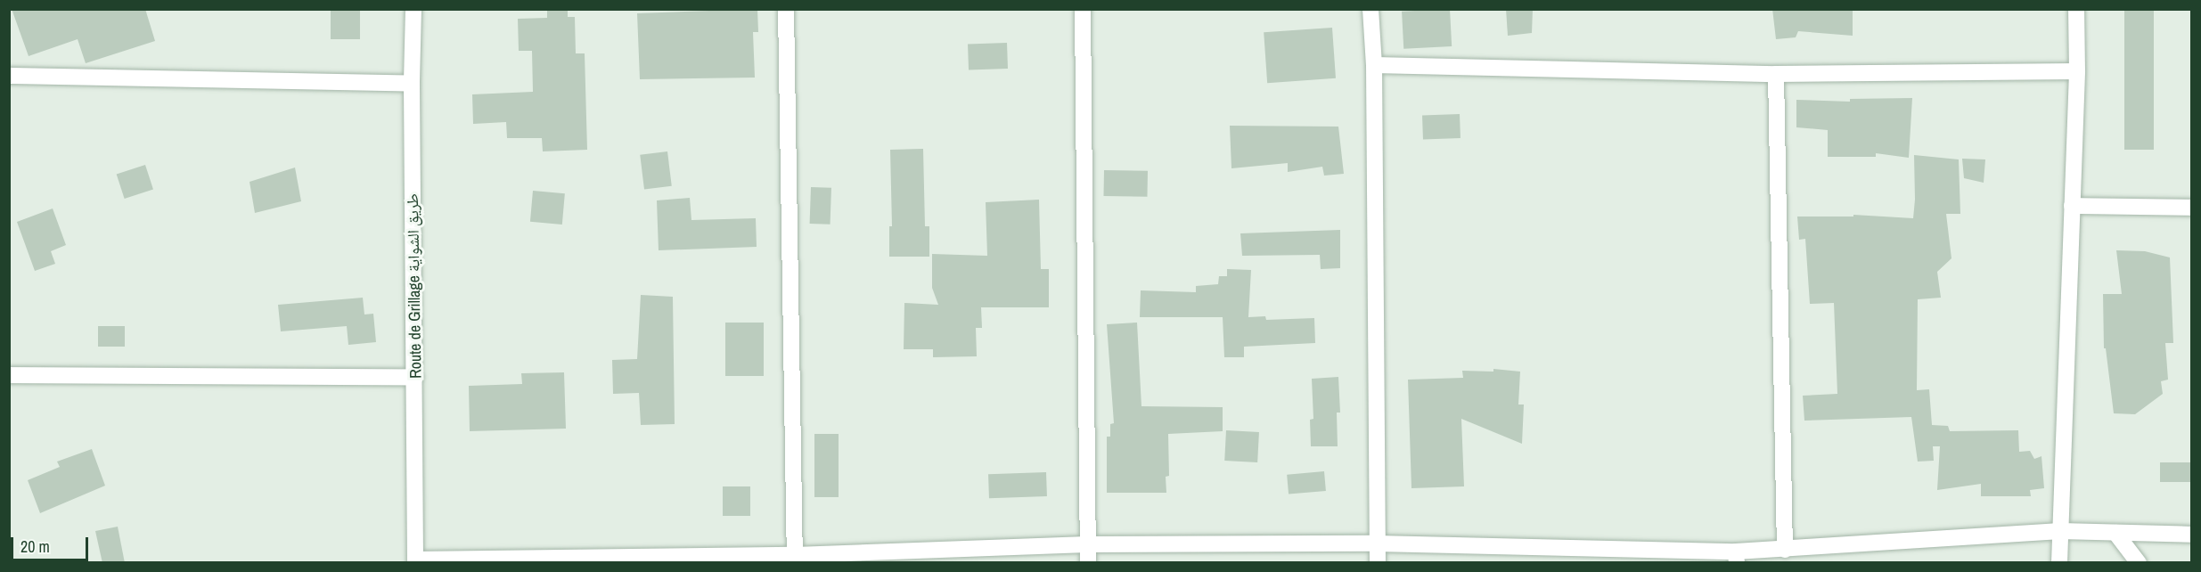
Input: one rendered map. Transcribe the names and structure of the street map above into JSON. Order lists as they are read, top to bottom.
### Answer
{
  "streets": {
    "street": ["Route de Grillage طريق الشواية"]
  },
  "scale_bar": "20 m"
}
